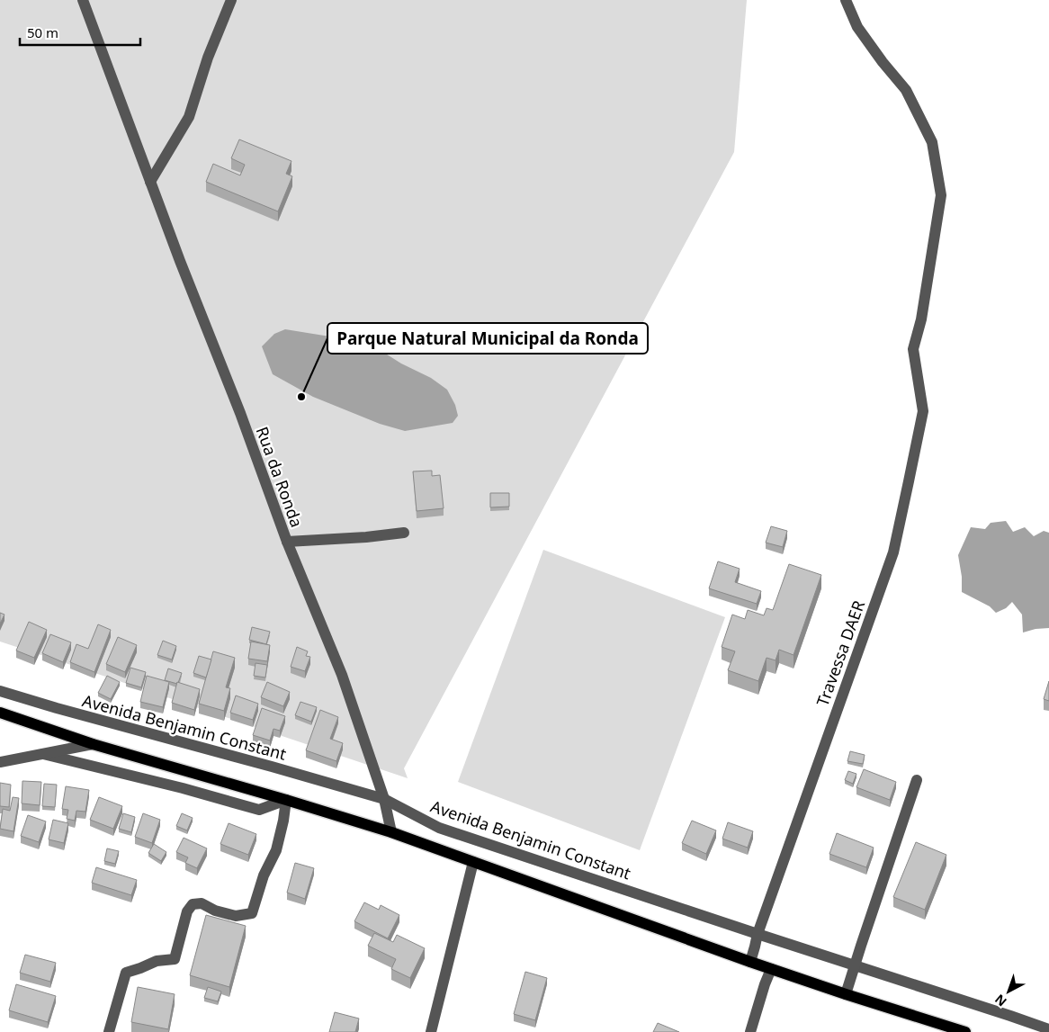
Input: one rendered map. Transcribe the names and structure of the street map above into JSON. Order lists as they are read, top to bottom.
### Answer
{
  "streets": {
    "street": ["Rua da Ronda", "Travessa DAER", "Avenida Benjamin Constant"]
  },
  "crossings": [
    ["Rua da Ronda", "Avenida Benjamin Constant"],
    ["Travessa DAER", "Avenida Benjamin Constant"]
  ],
  "places": ["Parque Natural Municipal da Ronda"],
  "scale_bar": "50 m",
  "north": "bottom left"
}
